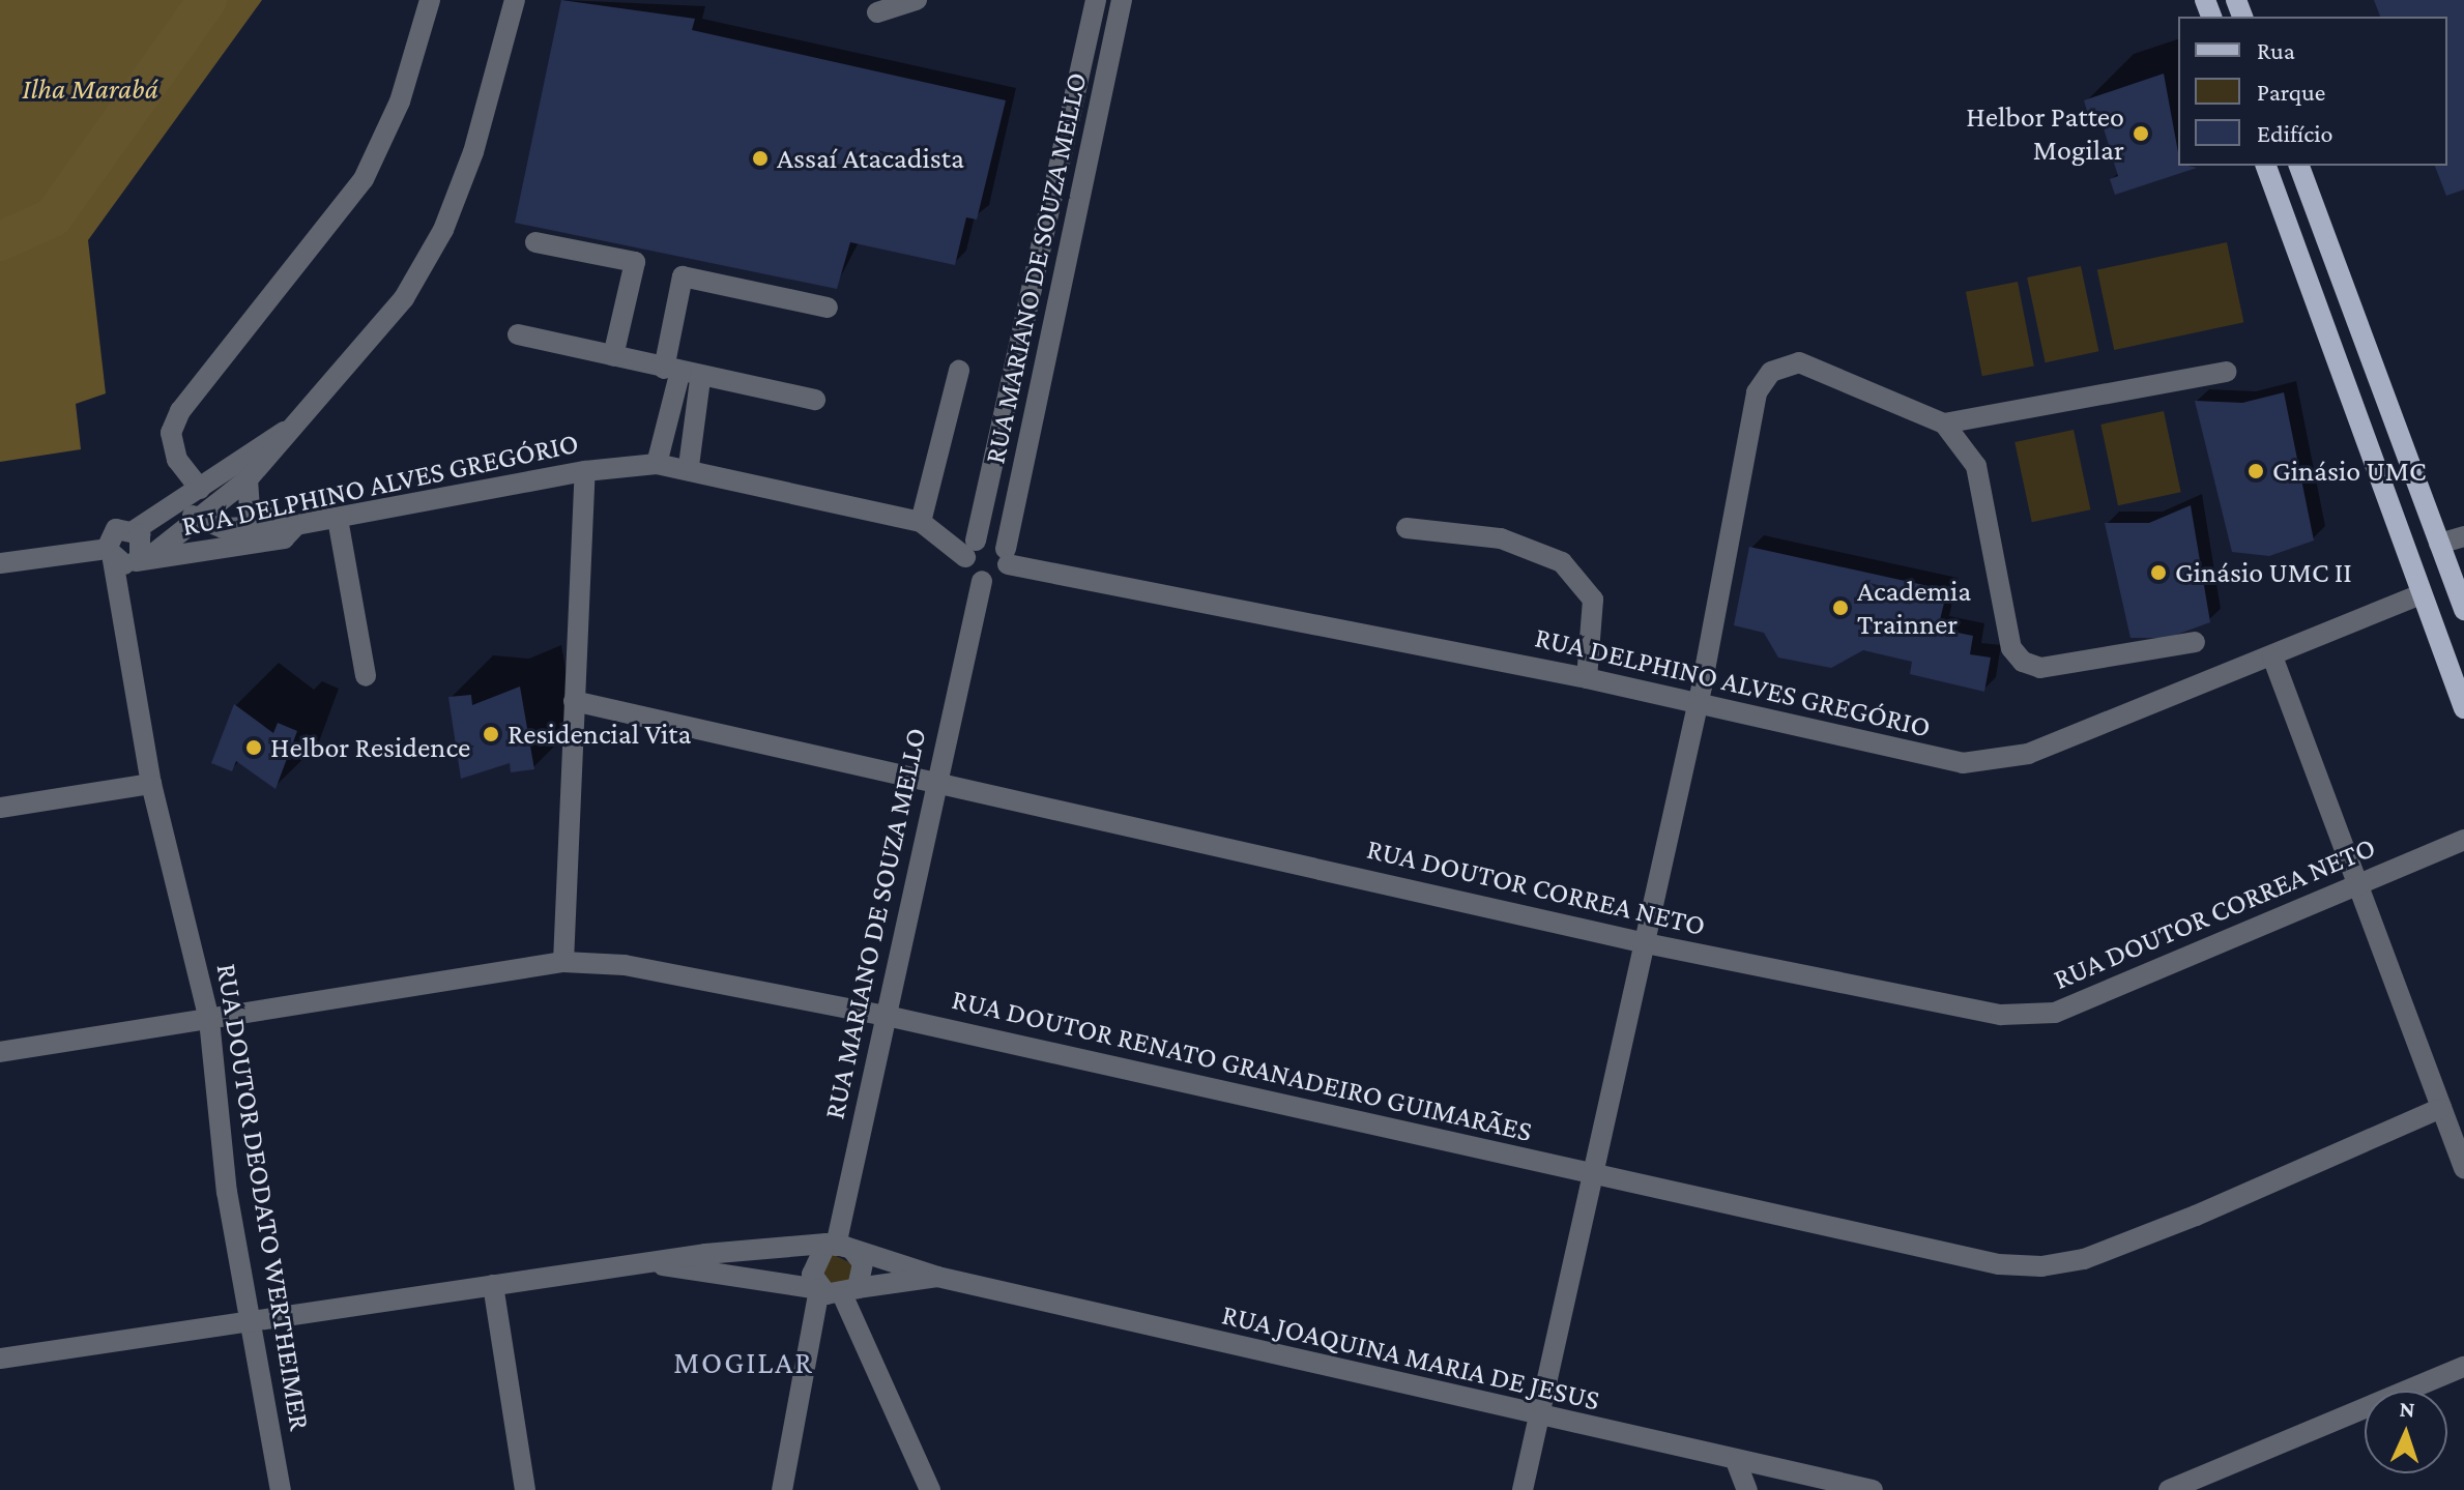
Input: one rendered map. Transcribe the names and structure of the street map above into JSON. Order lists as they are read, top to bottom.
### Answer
{
  "streets": {
    "street": [
      "RUA MARIANO DE SOUZA MELLO",
      "RUA DELPHINO ALVES GREGÓRIO",
      "RUA DOUTOR CORREA NETO",
      "RUA DOUTOR RENATO GRANADEIRO GUIMARÃES",
      "RUA DOUTOR DEODATO WERTHEIMER",
      "RUA JOAQUINA MARIA DE JESUS"
    ]
  },
  "crossings": [
    ["RUA MARIANO DE SOUZA MELLO", "RUA DELPHINO ALVES GREGÓRIO"],
    ["RUA MARIANO DE SOUZA MELLO", "RUA DOUTOR CORREA NETO"],
    ["RUA MARIANO DE SOUZA MELLO", "RUA DOUTOR RENATO GRANADEIRO GUIMARÃES"],
    ["RUA MARIANO DE SOUZA MELLO", "RUA JOAQUINA MARIA DE JESUS"],
    ["RUA DELPHINO ALVES GREGÓRIO", "RUA DOUTOR DEODATO WERTHEIMER"],
    ["RUA DOUTOR RENATO GRANADEIRO GUIMARÃES", "RUA DOUTOR DEODATO WERTHEIMER"]
  ],
  "districts": ["MOGILAR"],
  "parks": ["Ilha Marabá"],
  "places": [
    "Helbor Patteo Mogilar",
    "Assaí Atacadista",
    "Ginásio UMC",
    "Ginásio UMC II",
    "Academia Trainner",
    "Residencial Vita",
    "Helbor Residence"
  ],
  "legend": ["Rua", "Parque", "Edifício"],
  "north": "top"
}
